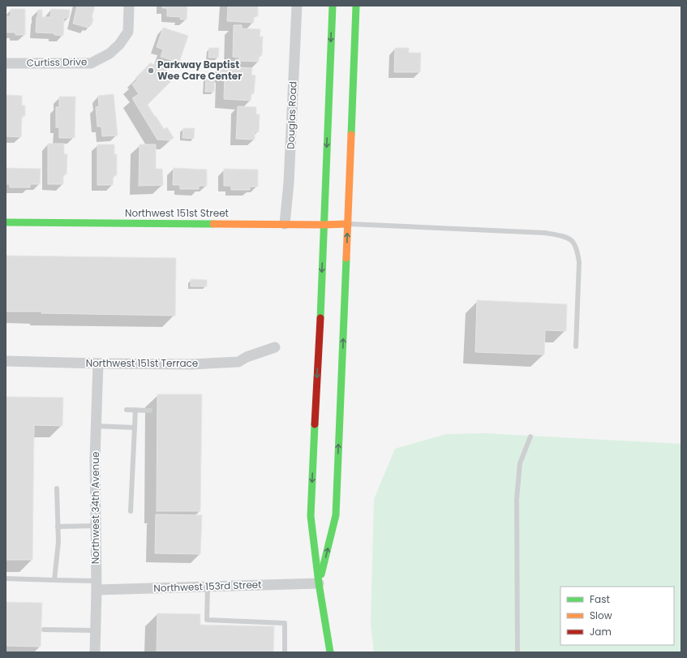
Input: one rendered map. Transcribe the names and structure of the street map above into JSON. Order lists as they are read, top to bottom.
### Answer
{
  "streets": {
    "main road": ["Northwest 151st Street"],
    "street": [
      "Curtiss Drive",
      "Douglas Road",
      "Northwest 151st Terrace",
      "Northwest 34th Avenue",
      "Northwest 153rd Street"
    ]
  },
  "crossings": [
    ["Douglas Road", "Northwest 151st Street"],
    ["Northwest 151st Terrace", "Northwest 34th Avenue"],
    ["Northwest 34th Avenue", "Northwest 153rd Street"]
  ],
  "places": ["Parkway Baptist Wee Care Center"],
  "legend": ["Fast", "Slow", "Jam"]
}
